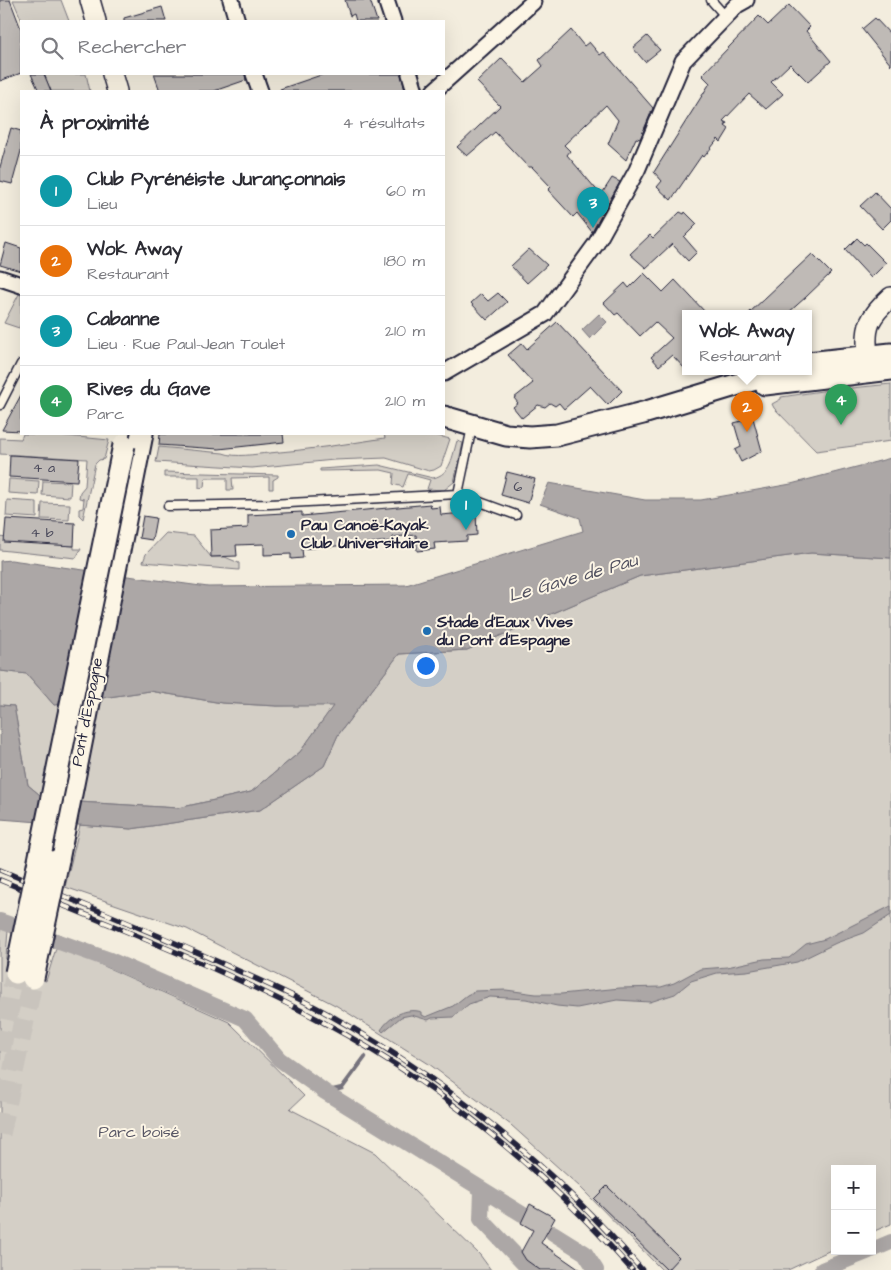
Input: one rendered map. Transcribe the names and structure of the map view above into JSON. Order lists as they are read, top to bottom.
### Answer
{
  "streets": {
    "main road": ["Pont d'Espagne"]
  },
  "water": ["Le Gave de Pau"],
  "parks": ["Parc boisé"],
  "places": ["Pau Canoë-Kayak Club Universitaire", "Stade d'Eaux Vives du Pont d'Espagne"],
  "house_numbers": ["4 a", "6", "4 b"],
  "page": {
    "search": "Rechercher",
    "heading": ["À proximité", "4 résultats"],
    "list": [
      {
        "mark": "1",
        "name": "Club Pyrénéiste Jurançonnais",
        "note": "Lieu",
        "value": "60 m"
      },
      {
        "mark": "2",
        "name": "Wok Away",
        "note": "Restaurant",
        "value": "180 m"
      },
      {
        "mark": "3",
        "name": "Cabanne",
        "note": "Lieu · Rue Paul-Jean Toulet",
        "value": "210 m"
      },
      {
        "mark": "4",
        "name": "Rives du Gave",
        "note": "Parc",
        "value": "210 m"
      }
    ],
    "pins": [
      "3",
      "4",
      "2",
      "1"
    ],
    "popup": ["Wok Away", "Restaurant"],
    "map_buttons": ["+", "−"]
  }
}
